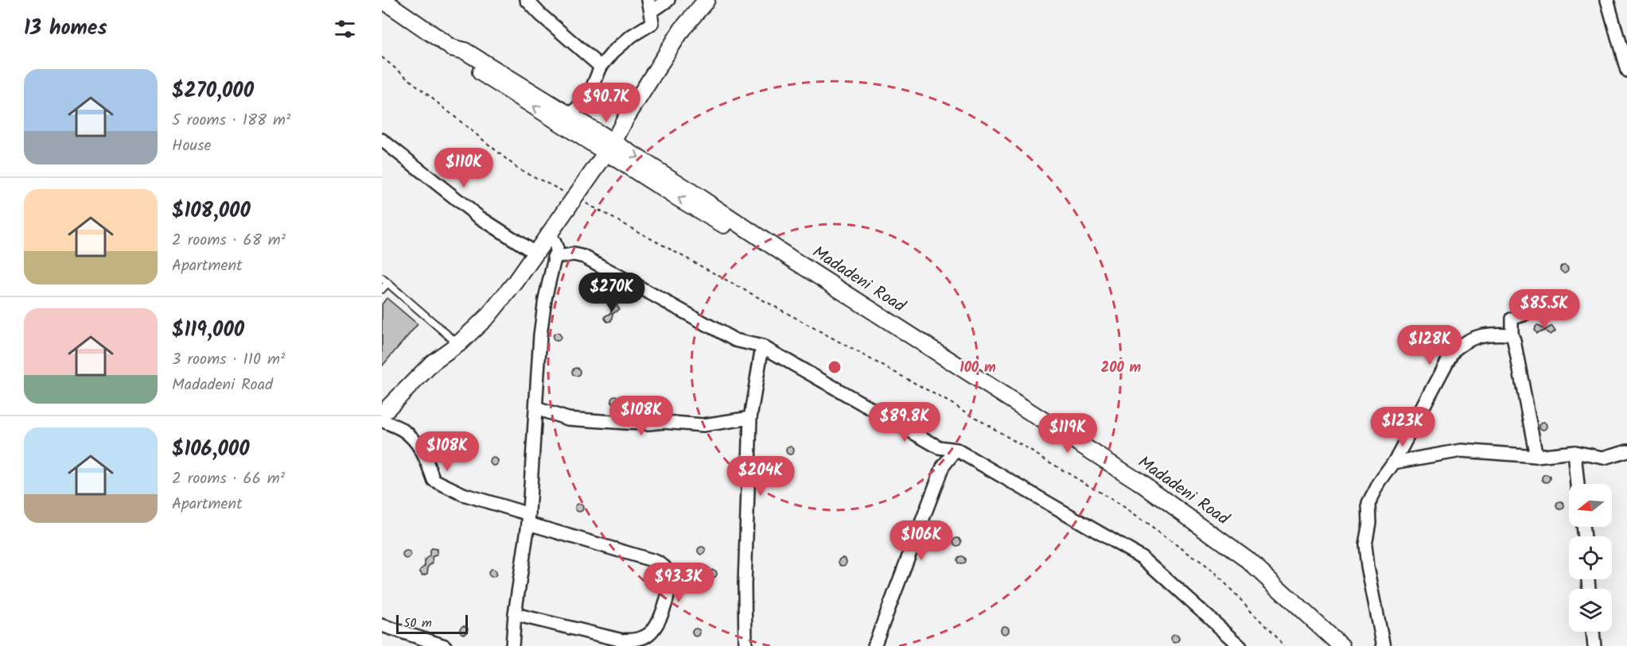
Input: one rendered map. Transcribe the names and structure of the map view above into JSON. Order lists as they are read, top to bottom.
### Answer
{
  "streets": {
    "street": ["Madadeni Road"]
  },
  "scale_bar": "50 m",
  "north": "left",
  "page": {
    "heading": "13 homes",
    "list": [
      {
        "name": "$270,000",
        "note": "5 rooms · 188 m² · House"
      },
      {
        "name": "$108,000",
        "note": "2 rooms · 68 m² · Apartment"
      },
      {
        "name": "$119,000",
        "note": "3 rooms · 110 m² · Madadeni Road"
      },
      {
        "name": "$106,000",
        "note": "2 rooms · 66 m² · Apartment"
      }
    ],
    "price": [
      "$90.7K",
      "$110K",
      "$270K",
      "$85.5K",
      "$128K",
      "$108K",
      "$89.8K",
      "$123K",
      "$119K",
      "$108K",
      "$204K",
      "$106K",
      "$93.3K"
    ],
    "scale": "50 m"
  },
  "rings": ["100 m", "200 m"]
}
